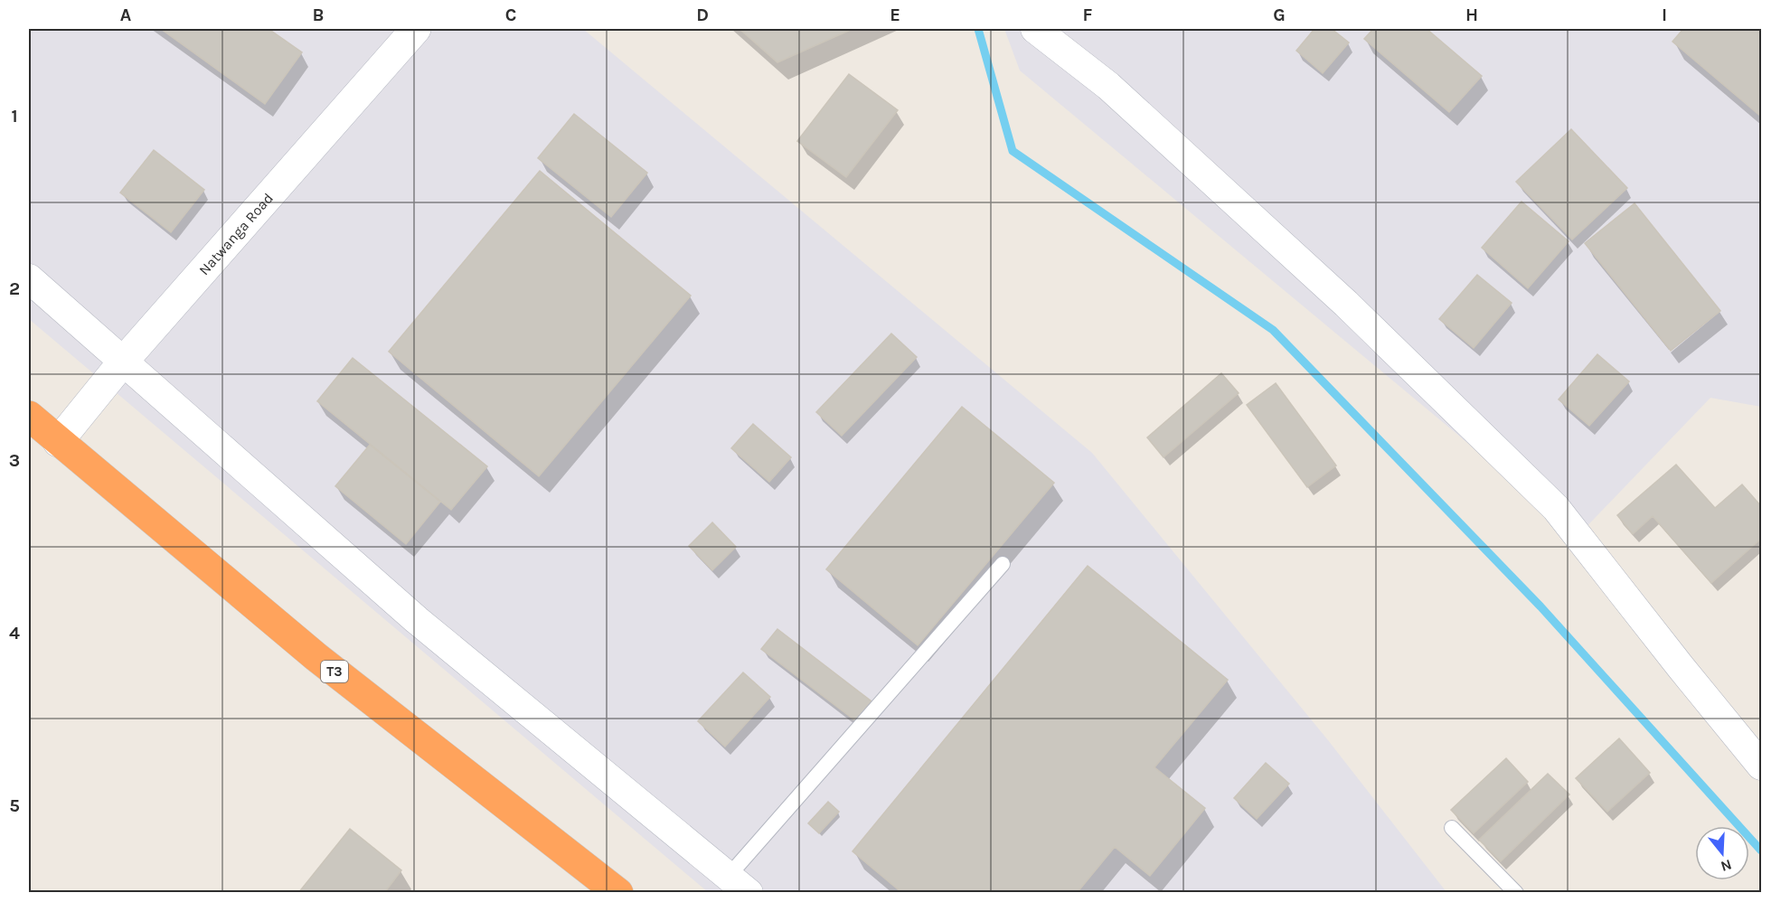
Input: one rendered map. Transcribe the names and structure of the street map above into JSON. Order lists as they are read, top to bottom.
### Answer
{
  "streets": {
    "highway": ["T3"],
    "street": ["Natwanga Road"]
  },
  "crossings": [
    ["Natwanga Road", "T3"]
  ],
  "north": "bottom",
  "grid": {
    "columns": [
      "A",
      "B",
      "C",
      "D",
      "E",
      "F",
      "G",
      "H",
      "I"
    ],
    "rows": [
      "1",
      "2",
      "3",
      "4",
      "5"
    ]
  }
}
